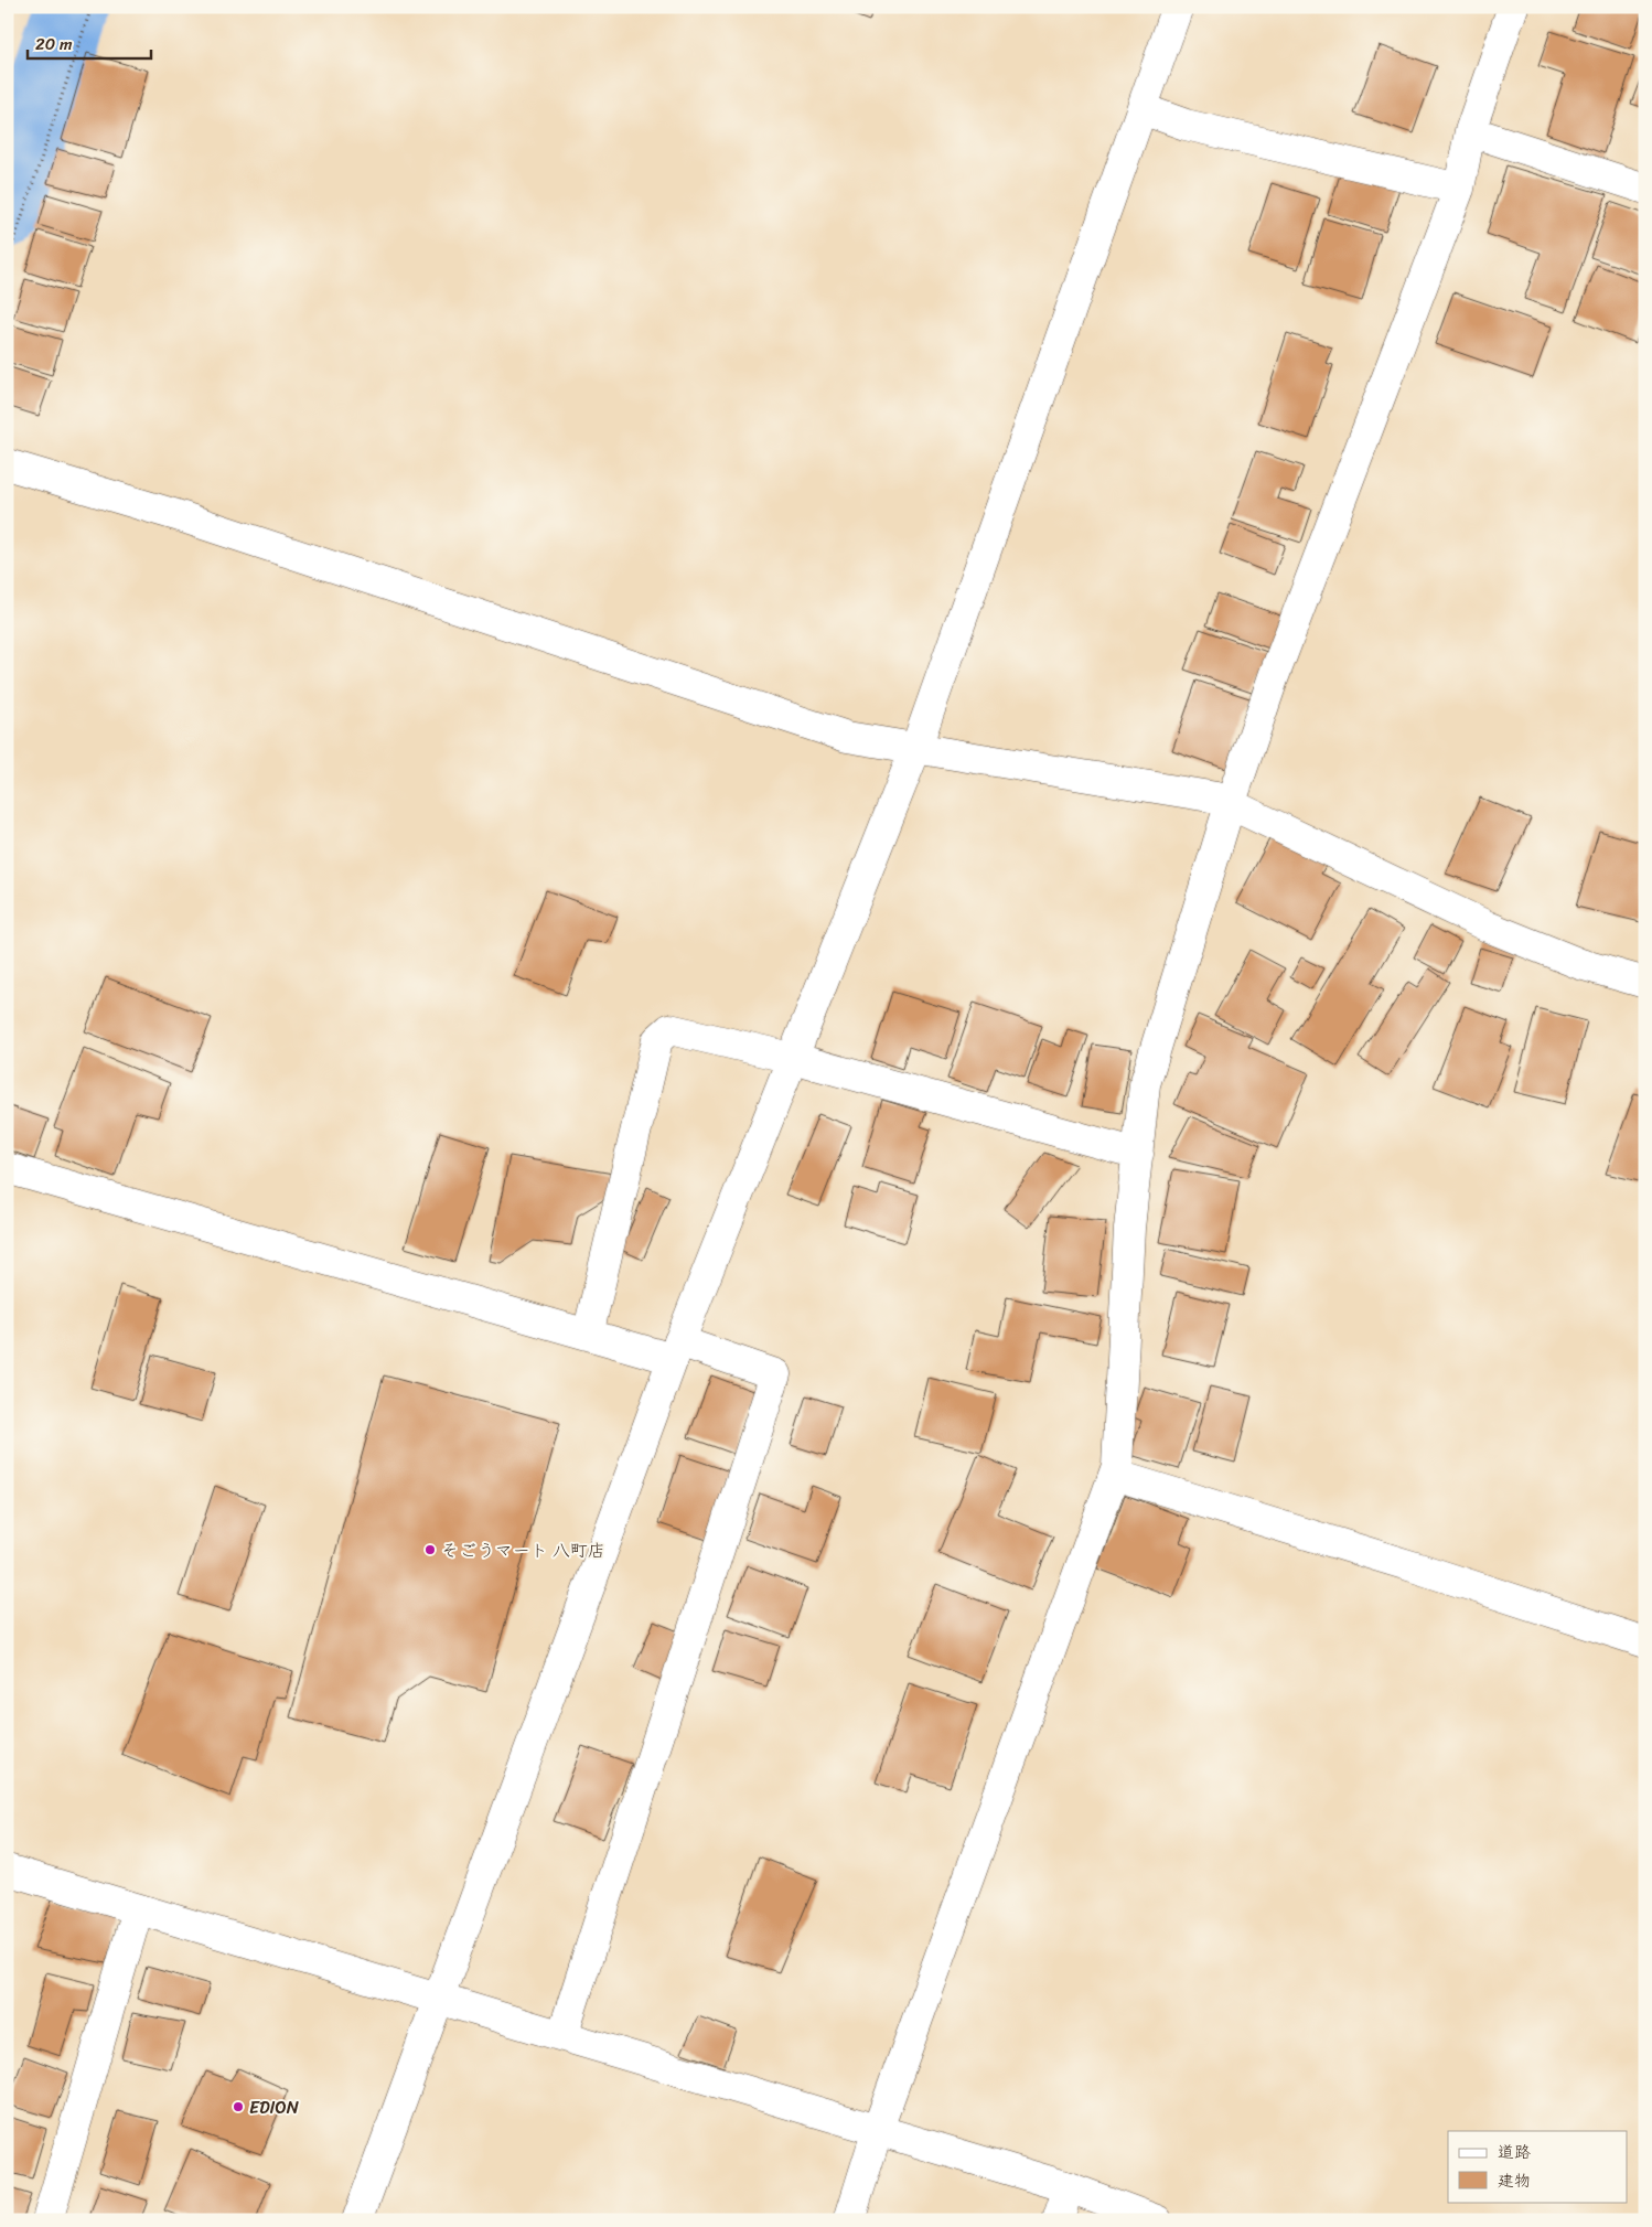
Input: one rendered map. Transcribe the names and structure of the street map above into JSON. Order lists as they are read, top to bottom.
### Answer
{
  "places": ["そごうマート 八町店", "EDION"],
  "legend": ["道路", "建物"],
  "scale_bar": "20 m"
}
